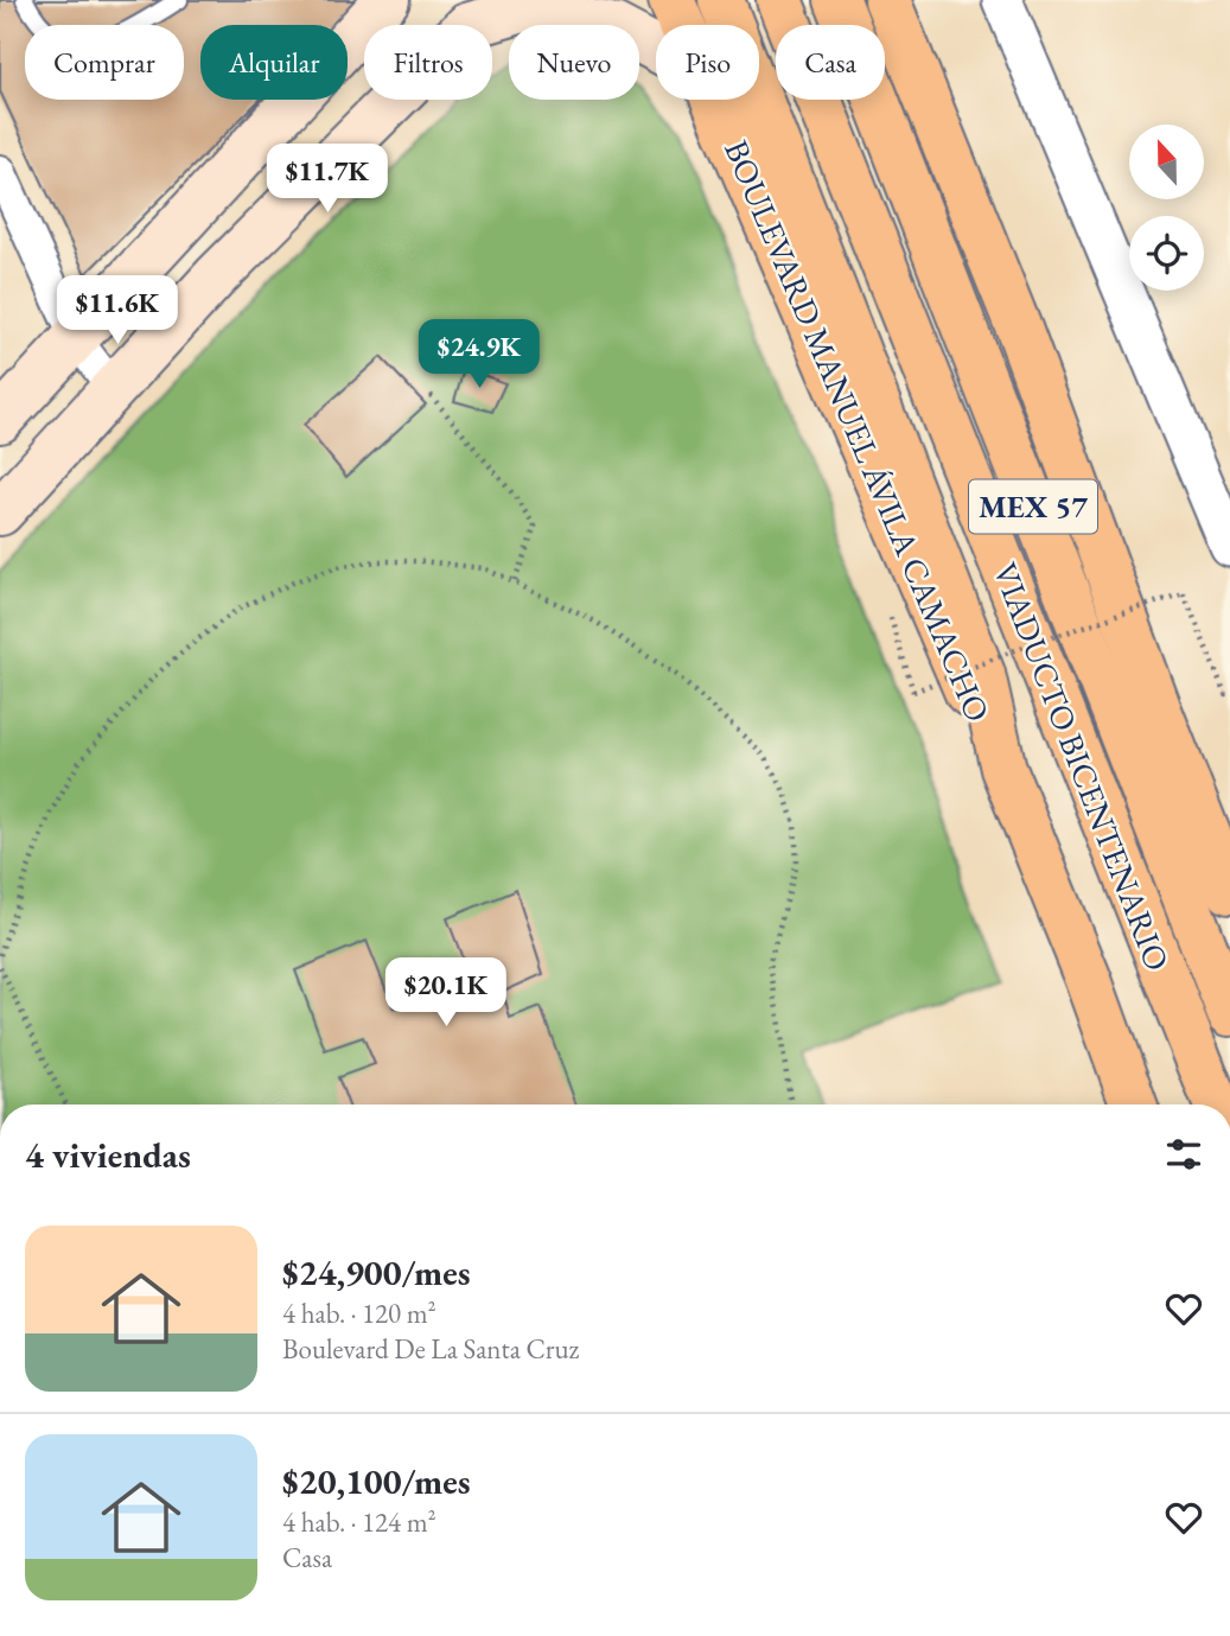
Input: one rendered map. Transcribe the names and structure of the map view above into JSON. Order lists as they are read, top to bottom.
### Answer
{
  "streets": {
    "main road": ["BOULEVARD MANUEL ÁVILA CAMACHO", "MEX 57", "VIADUCTO BICENTENARIO"]
  },
  "north": "top",
  "page": {
    "chip": [
      "Comprar",
      "Alquilar",
      "Filtros",
      "Nuevo",
      "Piso",
      "Casa"
    ],
    "price": [
      "$11.7K",
      "$11.6K",
      "$24.9K",
      "$20.1K"
    ],
    "heading": "4 viviendas",
    "list": [
      {
        "name": "$24,900/mes",
        "note": "4 hab. · 120 m² · Boulevard De La Santa Cruz"
      },
      {
        "name": "$20,100/mes",
        "note": "4 hab. · 124 m² · Casa"
      }
    ]
  }
}
